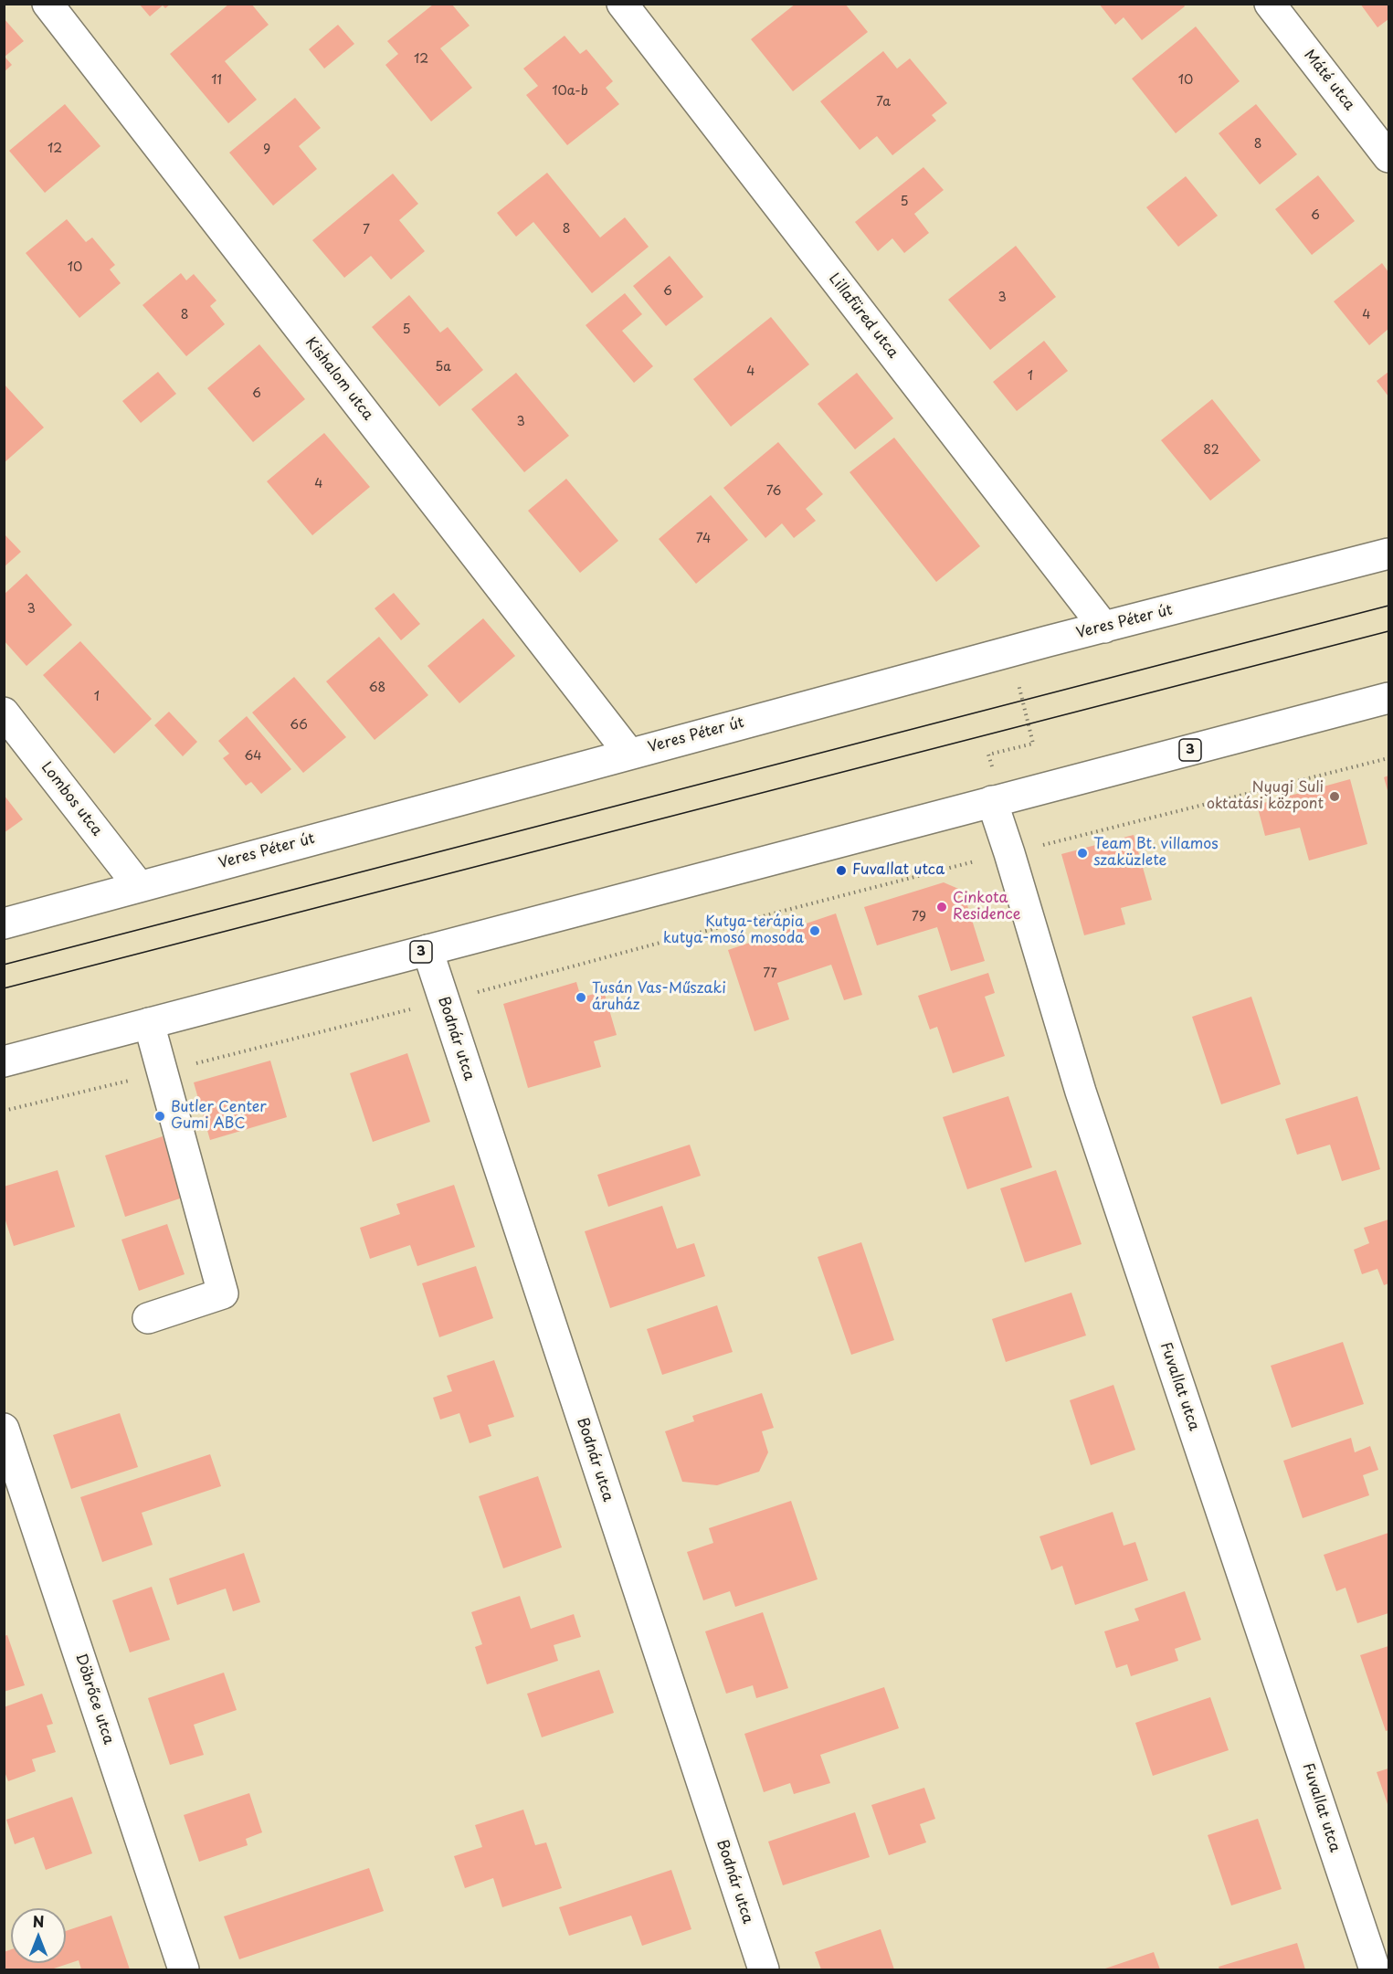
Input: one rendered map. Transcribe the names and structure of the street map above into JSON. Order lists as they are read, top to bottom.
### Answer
{
  "streets": {
    "street": [
      "Máté utca",
      "Lillafüred utca",
      "Kishalom utca",
      "Veres Péter út",
      "3",
      "Lombos utca",
      "Bodnár utca",
      "Fuvallat utca",
      "Döbrőce utca"
    ]
  },
  "crossings": [
    ["Lillafüred utca", "Veres Péter út"],
    ["Kishalom utca", "Veres Péter út"],
    ["Veres Péter út", "Lombos utca"],
    ["3", "Bodnár utca"],
    ["3", "Fuvallat utca"]
  ],
  "places": [
    "Nyugi Suli oktatási központ",
    "Team Bt. villamos szaküzlete",
    "Fuvallat utca",
    "Cinkota Residence",
    "Kutya-terápia kutya-mosó mosoda",
    "Tusán Vas-Műszaki áruház",
    "Butler Center Gumi ABC"
  ],
  "house_numbers": [
    "12",
    "11",
    "10",
    "10a-b",
    "7a",
    "8",
    "12",
    "9",
    "5",
    "6",
    "8",
    "7",
    "10",
    "6",
    "3",
    "8",
    "4",
    "5",
    "5a",
    "4",
    "1",
    "6",
    "3",
    "82",
    "4",
    "76",
    "74",
    "3",
    "68",
    "1",
    "66",
    "64",
    "79",
    "77"
  ],
  "north": "top"
}
